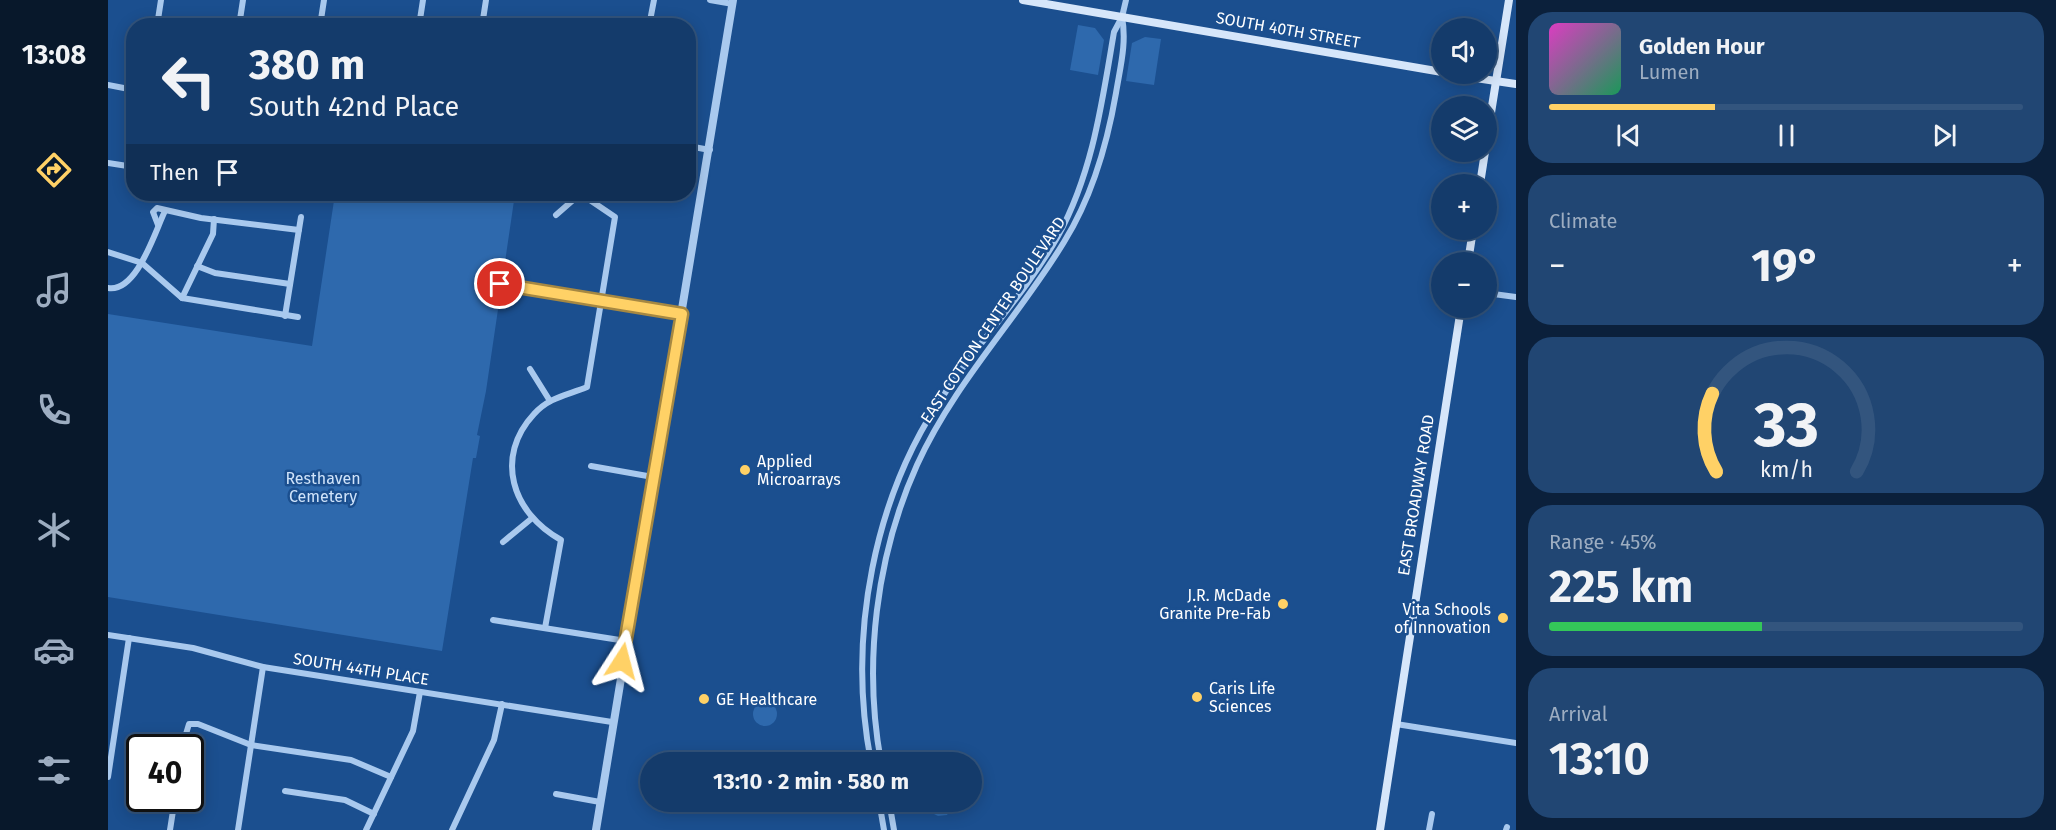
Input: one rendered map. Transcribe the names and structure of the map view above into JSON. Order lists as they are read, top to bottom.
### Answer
{
  "streets": {
    "main road": ["SOUTH 40TH STREET", "EAST BROADWAY ROAD"],
    "street": ["EAST COTTON CENTER BOULEVARD", "SOUTH 44TH PLACE"]
  },
  "crossings": [
    ["SOUTH 40TH STREET", "EAST COTTON CENTER BOULEVARD"]
  ],
  "parks": ["Resthaven Cemetery"],
  "places": [
    "Applied Microarrays",
    "J.R. McDade Granite Pre-Fab",
    "Vita Schools of Innovation",
    "Caris Life Sciences",
    "GE Healthcare"
  ],
  "page": {
    "tabs": "13:08",
    "map_buttons": ["+", "−"],
    "turn": ["380 m", "South 42nd Place"],
    "song": ["Golden Hour", "Lumen"],
    "then": "Then",
    "tile": [
      "Climate",
      ["Range · 45%", "225 km"],
      ["Arrival", "13:10"]
    ],
    "heat": ["−", "19°", "+"],
    "limit": "40",
    "trip": "13:10 · 2 min · 580 m",
    "gauge": ["33", "km/h"]
  }
}
